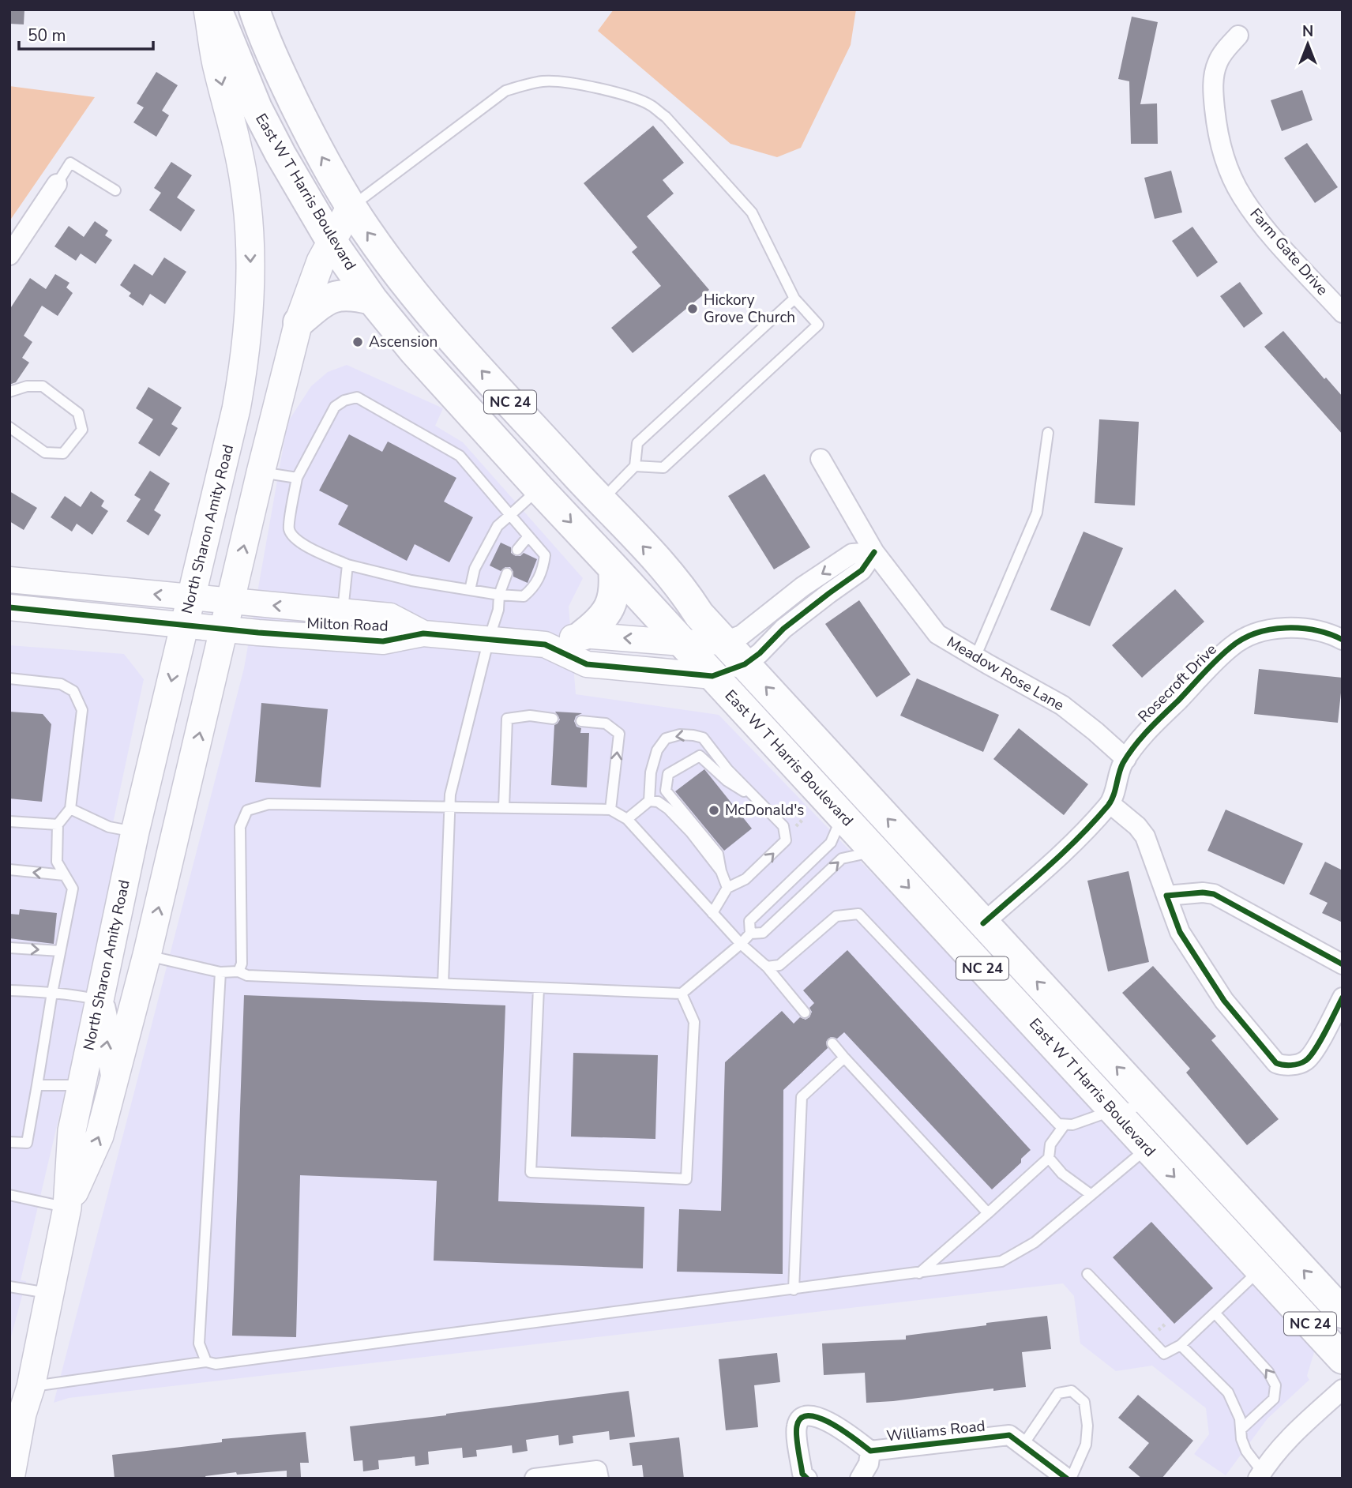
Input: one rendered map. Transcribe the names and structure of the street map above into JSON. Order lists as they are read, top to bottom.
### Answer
{
  "streets": {
    "main road": ["East W T Harris Boulevard", "NC 24", "North Sharon Amity Road"],
    "street": [
      "Farm Gate Drive",
      "Milton Road",
      "Meadow Rose Lane",
      "Rosecroft Drive",
      "Williams Road"
    ]
  },
  "crossings": [
    ["East W T Harris Boulevard", "North Sharon Amity Road"],
    ["East W T Harris Boulevard", "Milton Road"],
    ["East W T Harris Boulevard", "Rosecroft Drive"],
    ["North Sharon Amity Road", "Milton Road"],
    ["Meadow Rose Lane", "Rosecroft Drive"]
  ],
  "places": ["Hickory Grove Church", "Ascension", "McDonald's"],
  "scale_bar": "50 m",
  "north": "top"
}
